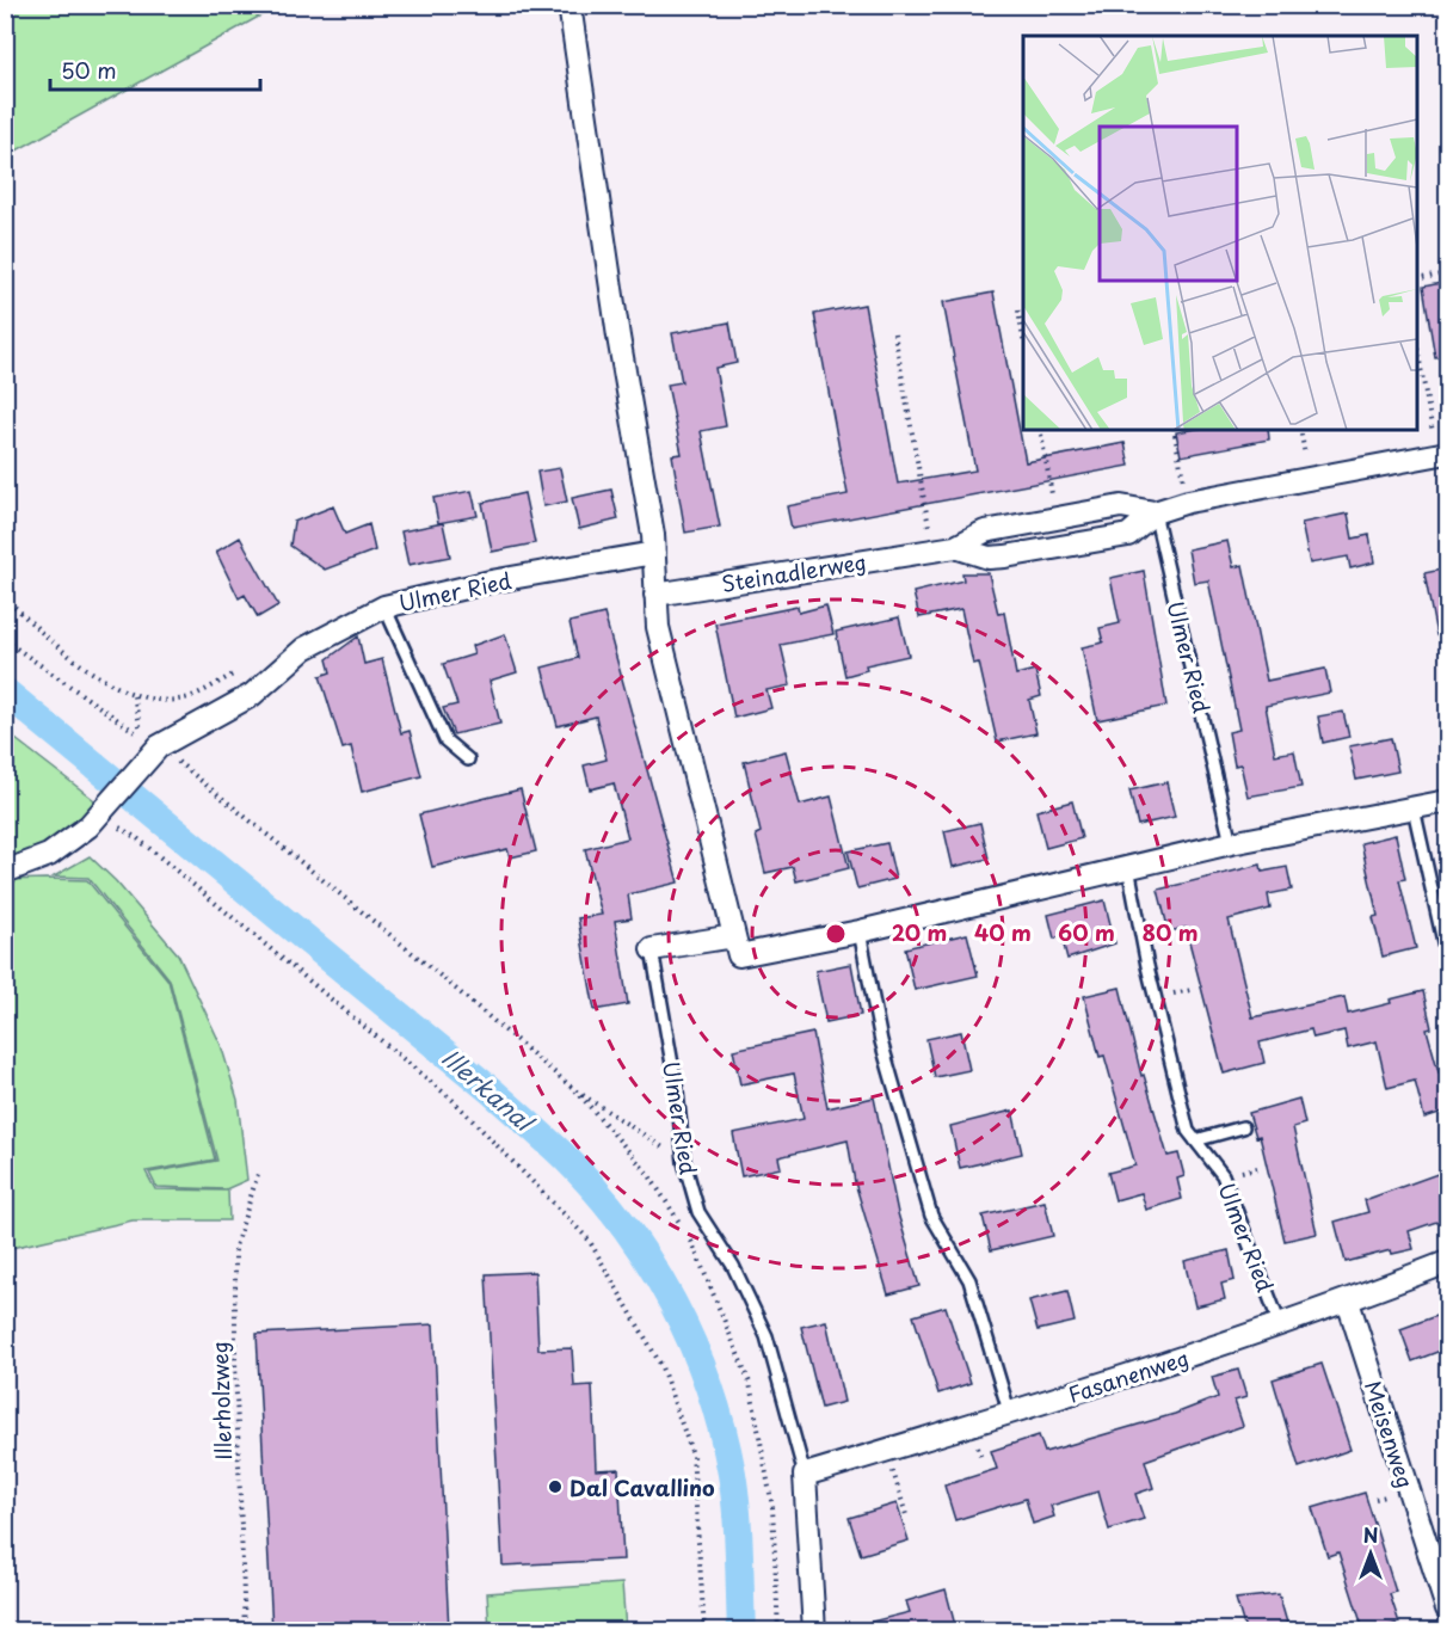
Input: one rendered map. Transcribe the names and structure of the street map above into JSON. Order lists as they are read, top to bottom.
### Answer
{
  "streets": {
    "street": [
      "Steinadlerweg",
      "Ulmer Ried",
      "Fasanenweg",
      "Meisenweg"
    ],
    "path": ["Illerholzweg"]
  },
  "crossings": [
    ["Steinadlerweg", "Ulmer Ried"],
    ["Ulmer Ried", "Fasanenweg"],
    ["Fasanenweg", "Meisenweg"]
  ],
  "water": ["Illerkanal"],
  "places": ["Dal Cavallino"],
  "scale_bar": "50 m",
  "north": "top",
  "rings": [
    "20 m",
    "40 m",
    "60 m",
    "80 m"
  ]
}
